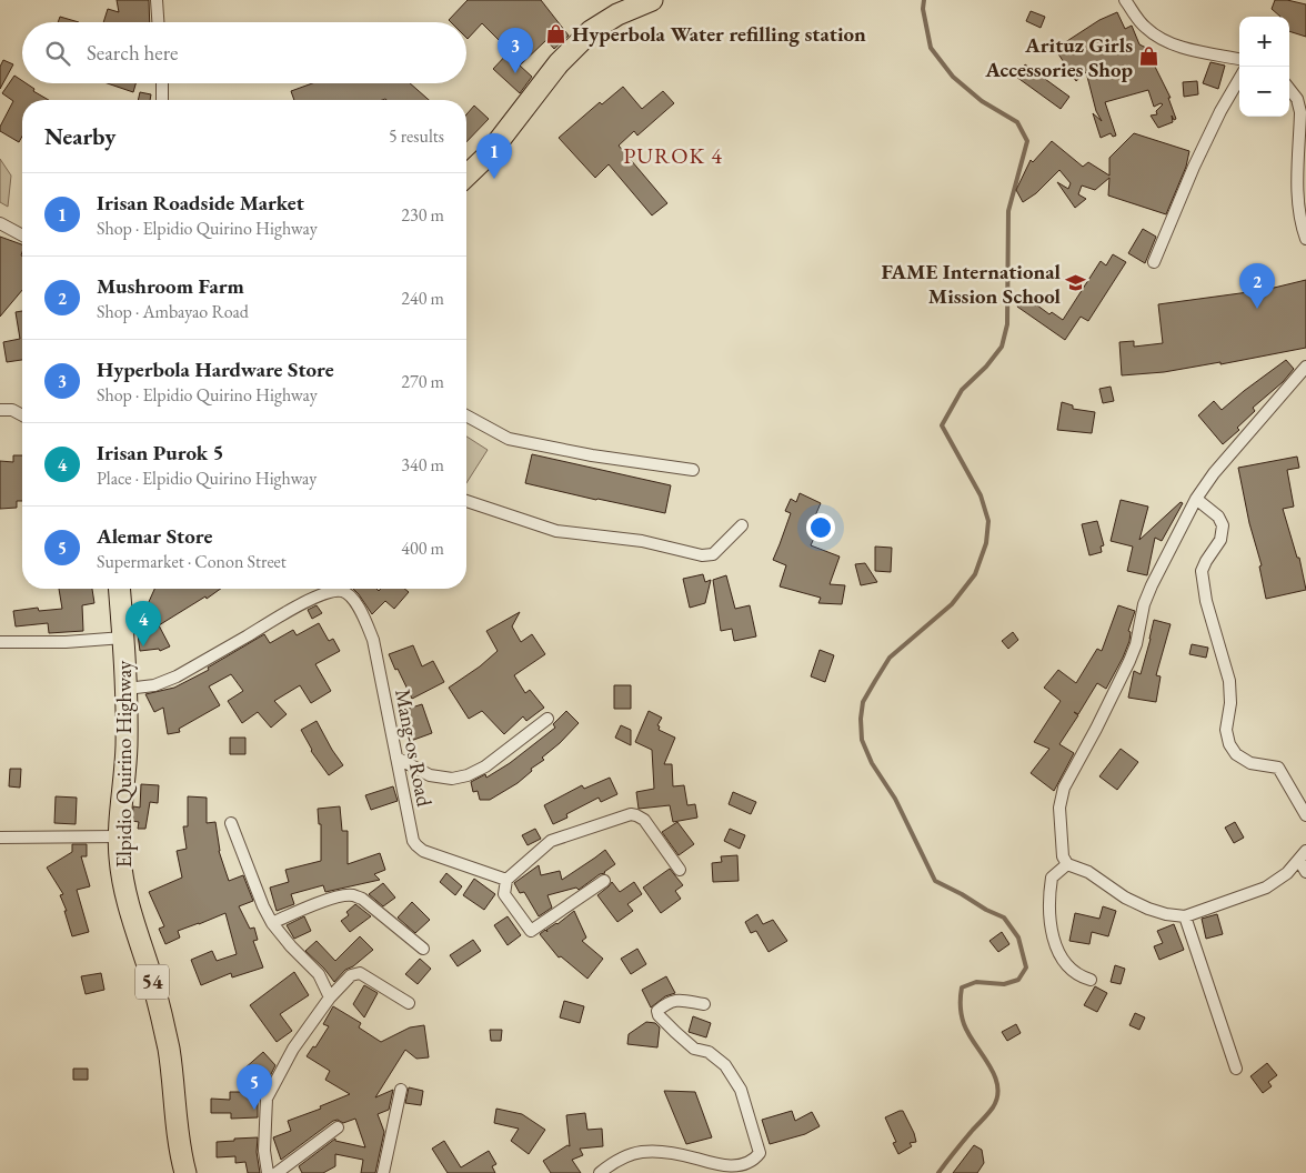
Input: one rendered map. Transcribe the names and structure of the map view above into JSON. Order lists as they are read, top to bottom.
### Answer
{
  "streets": {
    "highway": ["Elpidio Quirino Highway", "54"],
    "street": ["Mang-os Road"]
  },
  "crossings": [
    ["Mang-os Road", "Elpidio Quirino Highway"]
  ],
  "districts": ["PUROK 4"],
  "places": {
    "shop": ["Hyperbola Water refilling station", "Arituz Girls Accessories Shop"],
    "school or university": ["FAME International Mission School"]
  },
  "page": {
    "map_buttons": ["+", "−"],
    "search": "Search here",
    "pins": [
      "3",
      "1",
      "2",
      "4",
      "5"
    ],
    "heading": ["Nearby", "5 results"],
    "list": [
      {
        "mark": "1",
        "name": "Irisan Roadside Market",
        "note": "Shop · Elpidio Quirino Highway",
        "value": "230 m"
      },
      {
        "mark": "2",
        "name": "Mushroom Farm",
        "note": "Shop · Ambayao Road",
        "value": "240 m"
      },
      {
        "mark": "3",
        "name": "Hyperbola Hardware Store",
        "note": "Shop · Elpidio Quirino Highway",
        "value": "270 m"
      },
      {
        "mark": "4",
        "name": "Irisan Purok 5",
        "note": "Place · Elpidio Quirino Highway",
        "value": "340 m"
      },
      {
        "mark": "5",
        "name": "Alemar Store",
        "note": "Supermarket · Conon Street",
        "value": "400 m"
      }
    ]
  }
}
